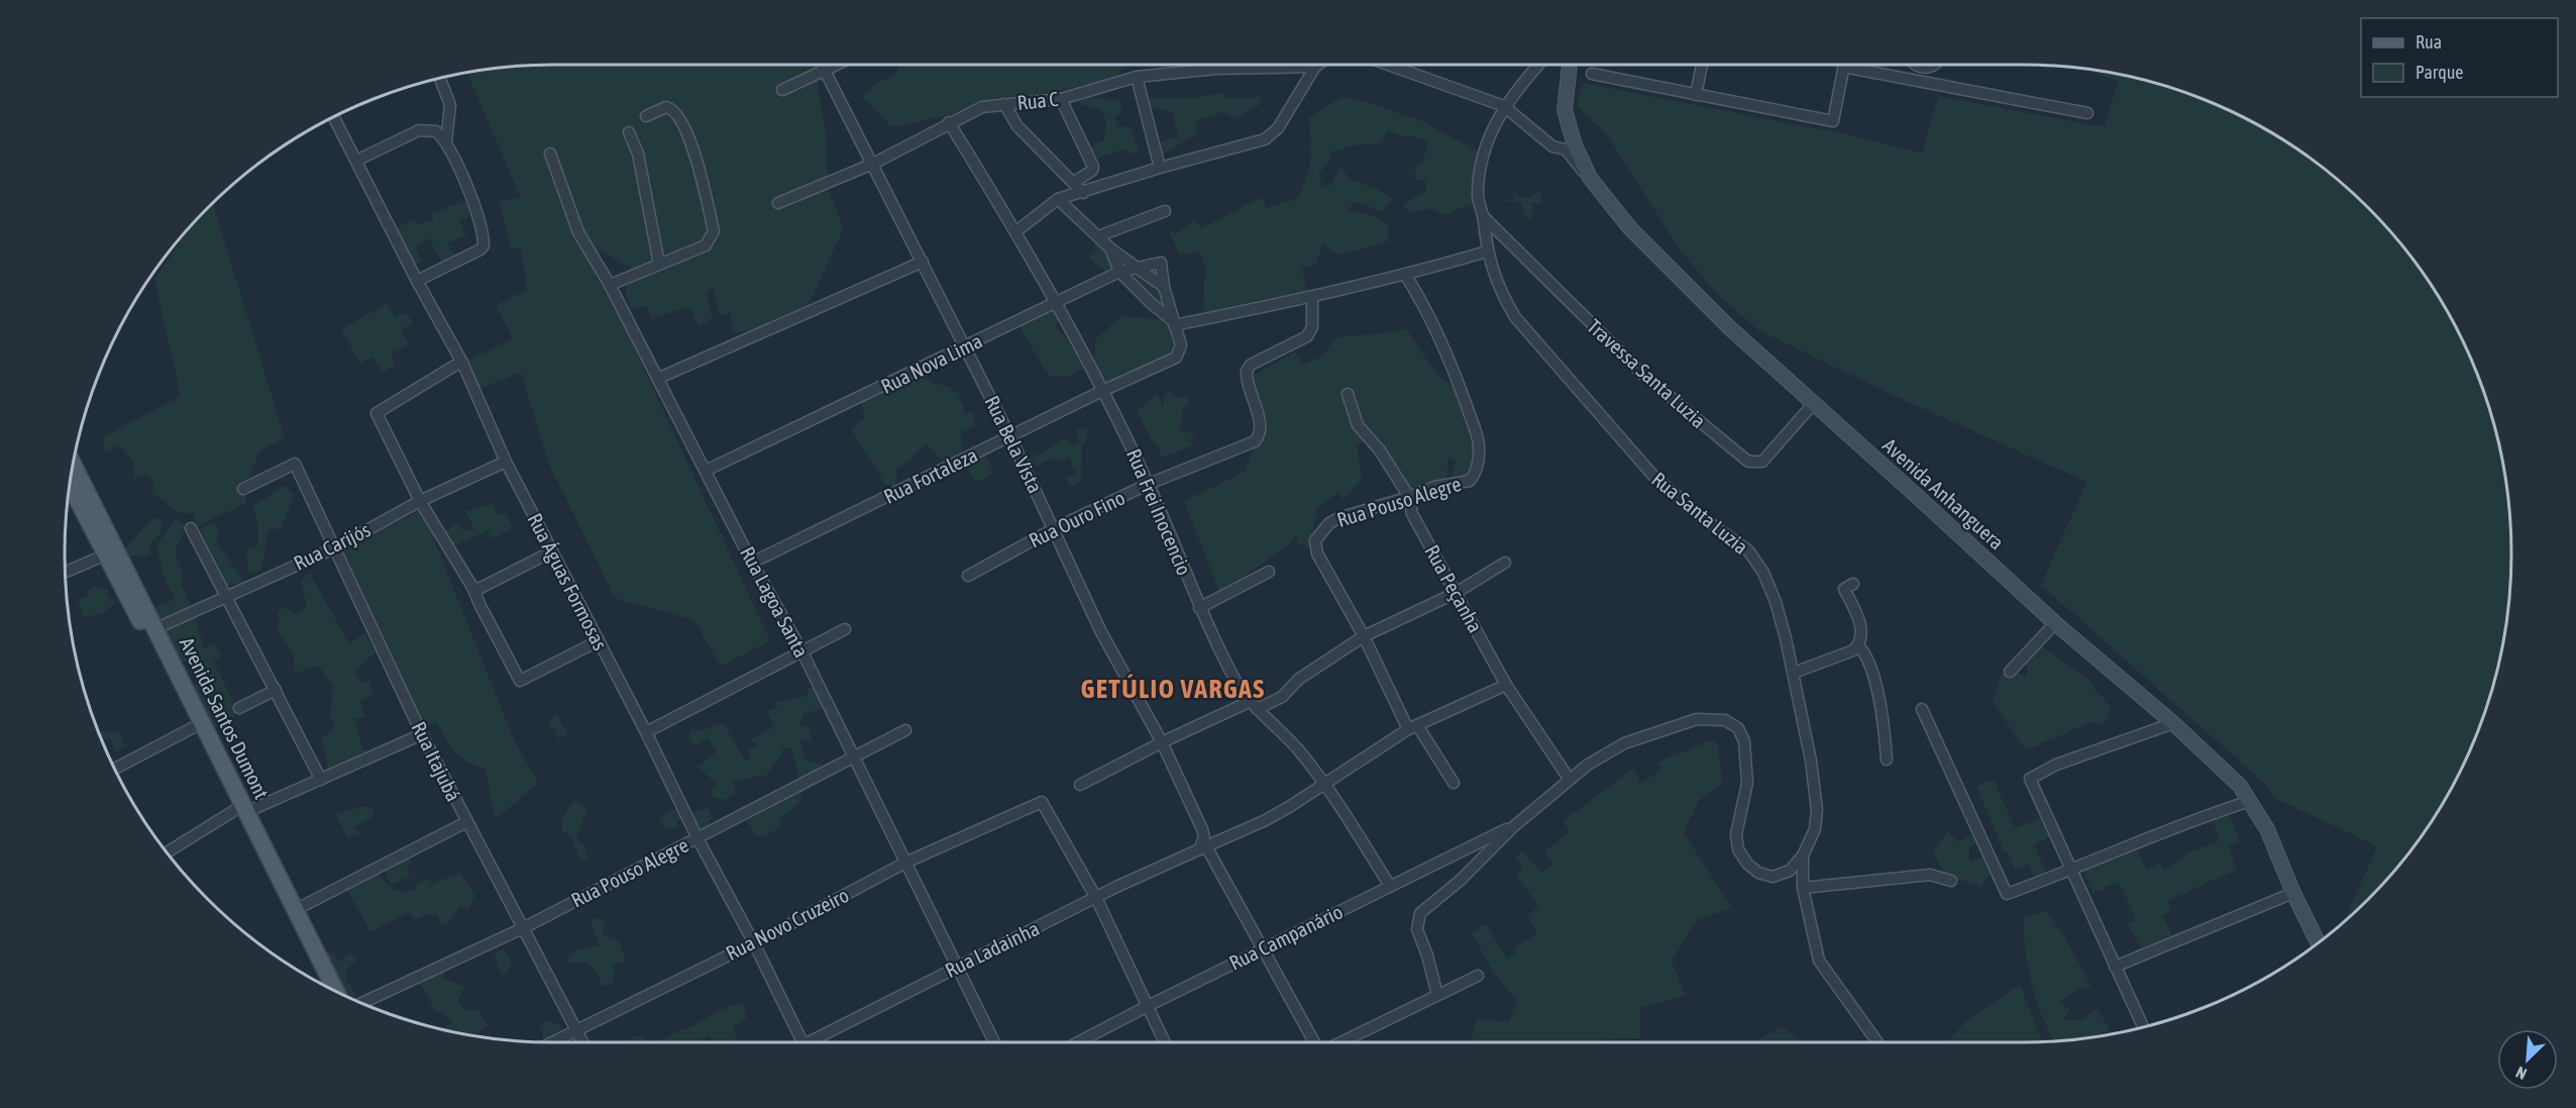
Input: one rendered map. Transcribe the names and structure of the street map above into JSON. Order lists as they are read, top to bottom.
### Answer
{
  "streets": {
    "main road": ["Avenida Santos Dumont"],
    "street": [
      "Rua C",
      "Rua Nova Lima",
      "Travessa Santa Luzia",
      "Rua Bela Vista",
      "Rua Fortaleza",
      "Avenida Anhanguera",
      "Rua Pouso Alegre",
      "Rua Frei Inocencio",
      "Rua Santa Luzia",
      "Rua Ouro Fino",
      "Rua Carijós",
      "Rua Águas Formosas",
      "Rua Peçanha",
      "Rua Lagoa Santa",
      "Rua Itajubá",
      "Rua Novo Cruzeiro",
      "Rua Campanário",
      "Rua Ladainha"
    ]
  },
  "crossings": [
    ["Rua C", "Rua Bela Vista"],
    ["Rua C", "Rua Frei Inocencio"],
    ["Rua Nova Lima", "Rua Bela Vista"],
    ["Rua Nova Lima", "Rua Fortaleza"],
    ["Rua Nova Lima", "Rua Frei Inocencio"],
    ["Rua Nova Lima", "Rua Lagoa Santa"],
    ["Travessa Santa Luzia", "Avenida Anhanguera"],
    ["Travessa Santa Luzia", "Rua Santa Luzia"],
    ["Rua Bela Vista", "Rua Fortaleza"],
    ["Rua Bela Vista", "Rua Ouro Fino"],
    ["Rua Bela Vista", "Rua Campanário"],
    ["Rua Bela Vista", "Rua Ladainha"],
    ["Rua Fortaleza", "Rua Frei Inocencio"],
    ["Rua Fortaleza", "Rua Lagoa Santa"],
    ["Rua Pouso Alegre", "Rua Águas Formosas"],
    ["Rua Pouso Alegre", "Rua Peçanha"],
    ["Rua Pouso Alegre", "Rua Lagoa Santa"],
    ["Rua Pouso Alegre", "Rua Itajubá"],
    ["Rua Pouso Alegre", "Rua Ladainha"],
    ["Rua Frei Inocencio", "Rua Ouro Fino"],
    ["Rua Frei Inocencio", "Rua Campanário"],
    ["Rua Frei Inocencio", "Rua Ladainha"],
    ["Rua Santa Luzia", "Rua Campanário"],
    ["Rua Carijós", "Rua Águas Formosas"],
    ["Rua Carijós", "Avenida Santos Dumont"],
    ["Rua Carijós", "Rua Itajubá"],
    ["Rua Águas Formosas", "Rua Novo Cruzeiro"],
    ["Rua Peçanha", "Rua Campanário"],
    ["Rua Peçanha", "Rua Ladainha"],
    ["Rua Lagoa Santa", "Rua Novo Cruzeiro"],
    ["Rua Lagoa Santa", "Rua Ladainha"],
    ["Rua Itajubá", "Rua Novo Cruzeiro"],
    ["Rua Novo Cruzeiro", "Rua Ladainha"]
  ],
  "districts": ["GETÚLIO VARGAS"],
  "legend": ["Rua", "Parque"],
  "north": "bottom left"
}
